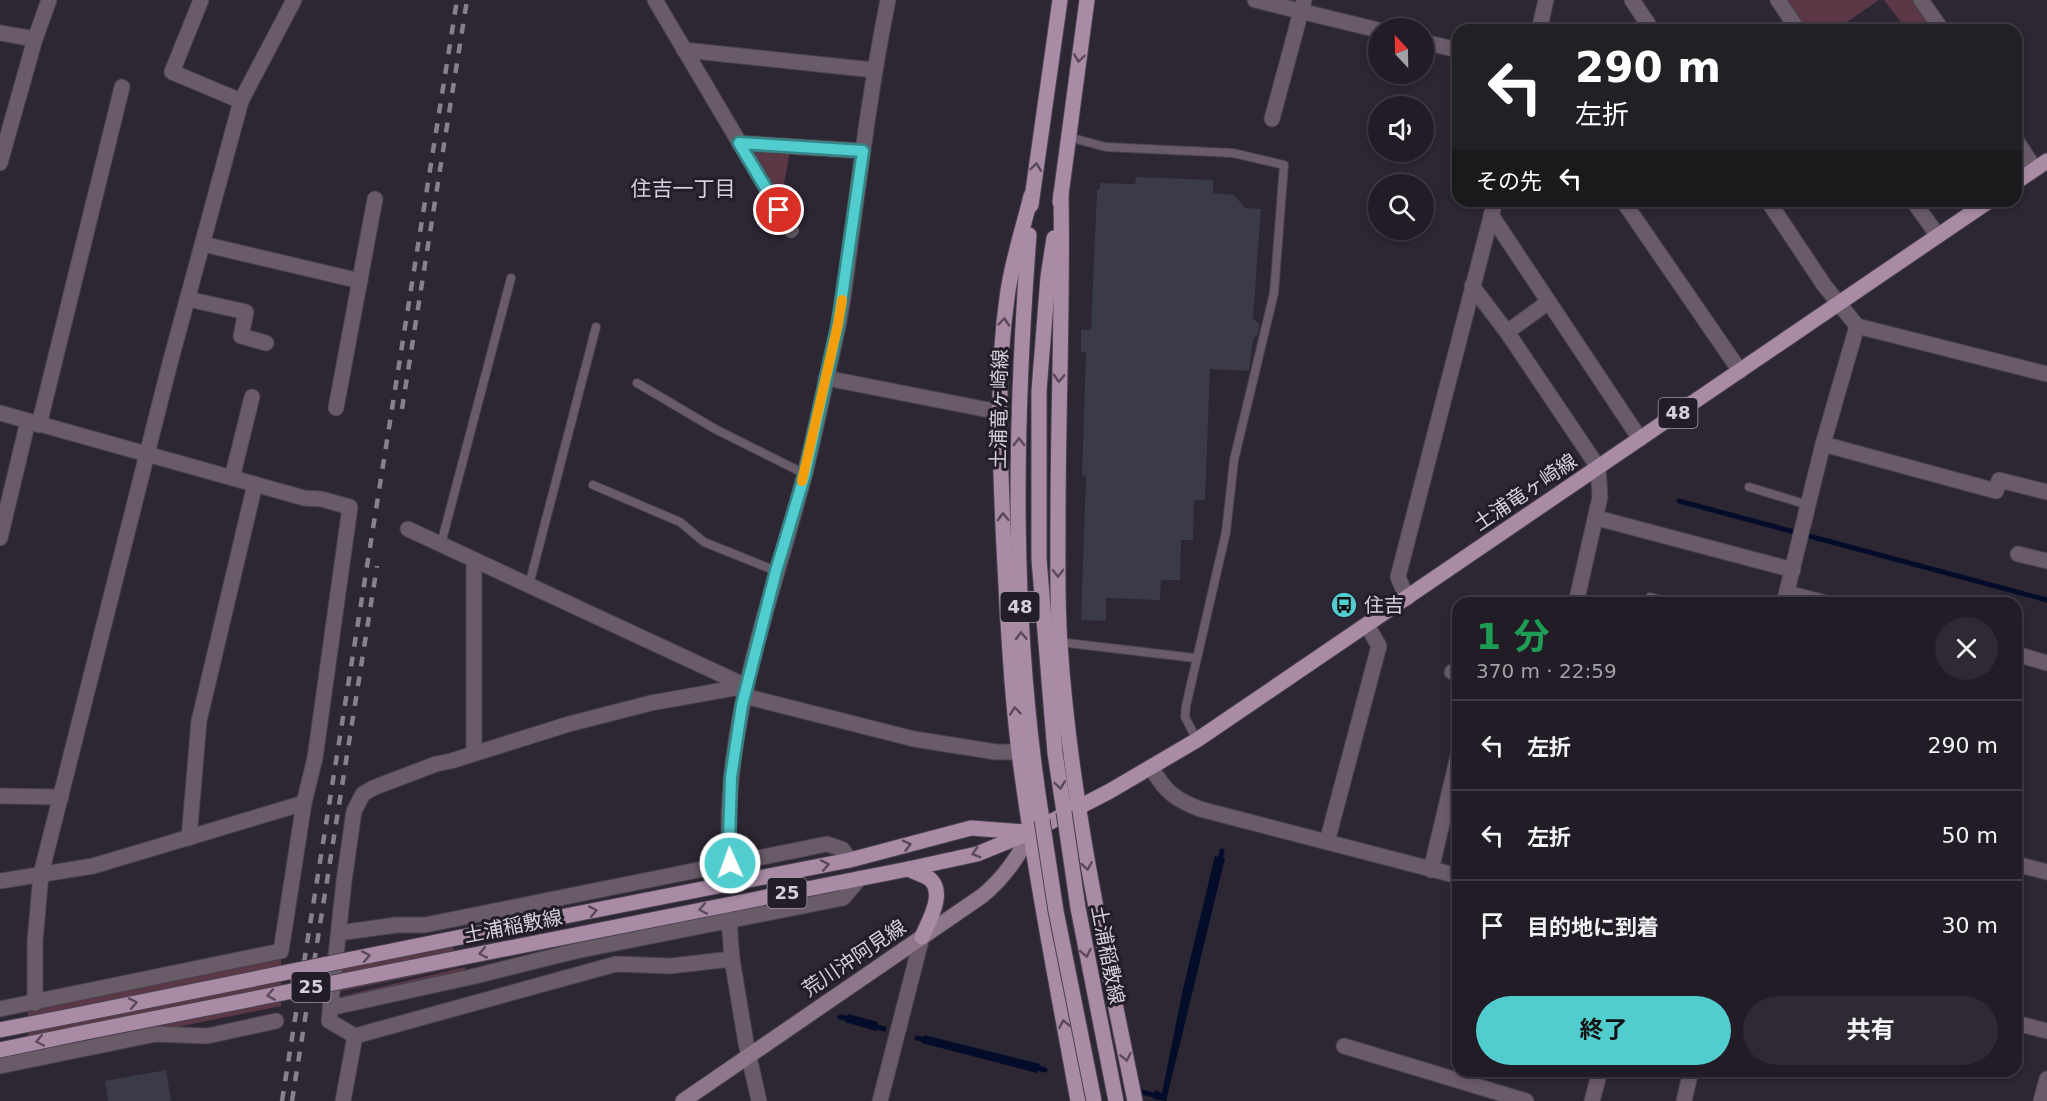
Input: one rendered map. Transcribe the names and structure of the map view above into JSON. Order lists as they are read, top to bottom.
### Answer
{
  "streets": {
    "main road": [
      "土浦竜ヶ崎線",
      "48",
      "25",
      "土浦稲敷線",
      "荒川沖阿見線"
    ]
  },
  "crossings": [
    ["土浦竜ヶ崎線", "土浦稲敷線"],
    ["土浦稲敷線", "荒川沖阿見線"]
  ],
  "districts": ["住吉一丁目"],
  "places": {
    "bus stop": ["住吉"]
  },
  "north": "top",
  "page": {
    "turn": ["290 m", "左折"],
    "then": "その先",
    "heading": ["1 分", "370 m · 22:59"],
    "list": [
      {
        "name": "左折",
        "value": "290 m"
      },
      {
        "name": "左折",
        "value": "50 m"
      },
      {
        "name": "目的地に到着",
        "value": "30 m"
      }
    ],
    "buttons": ["終了", "共有"]
  }
}
